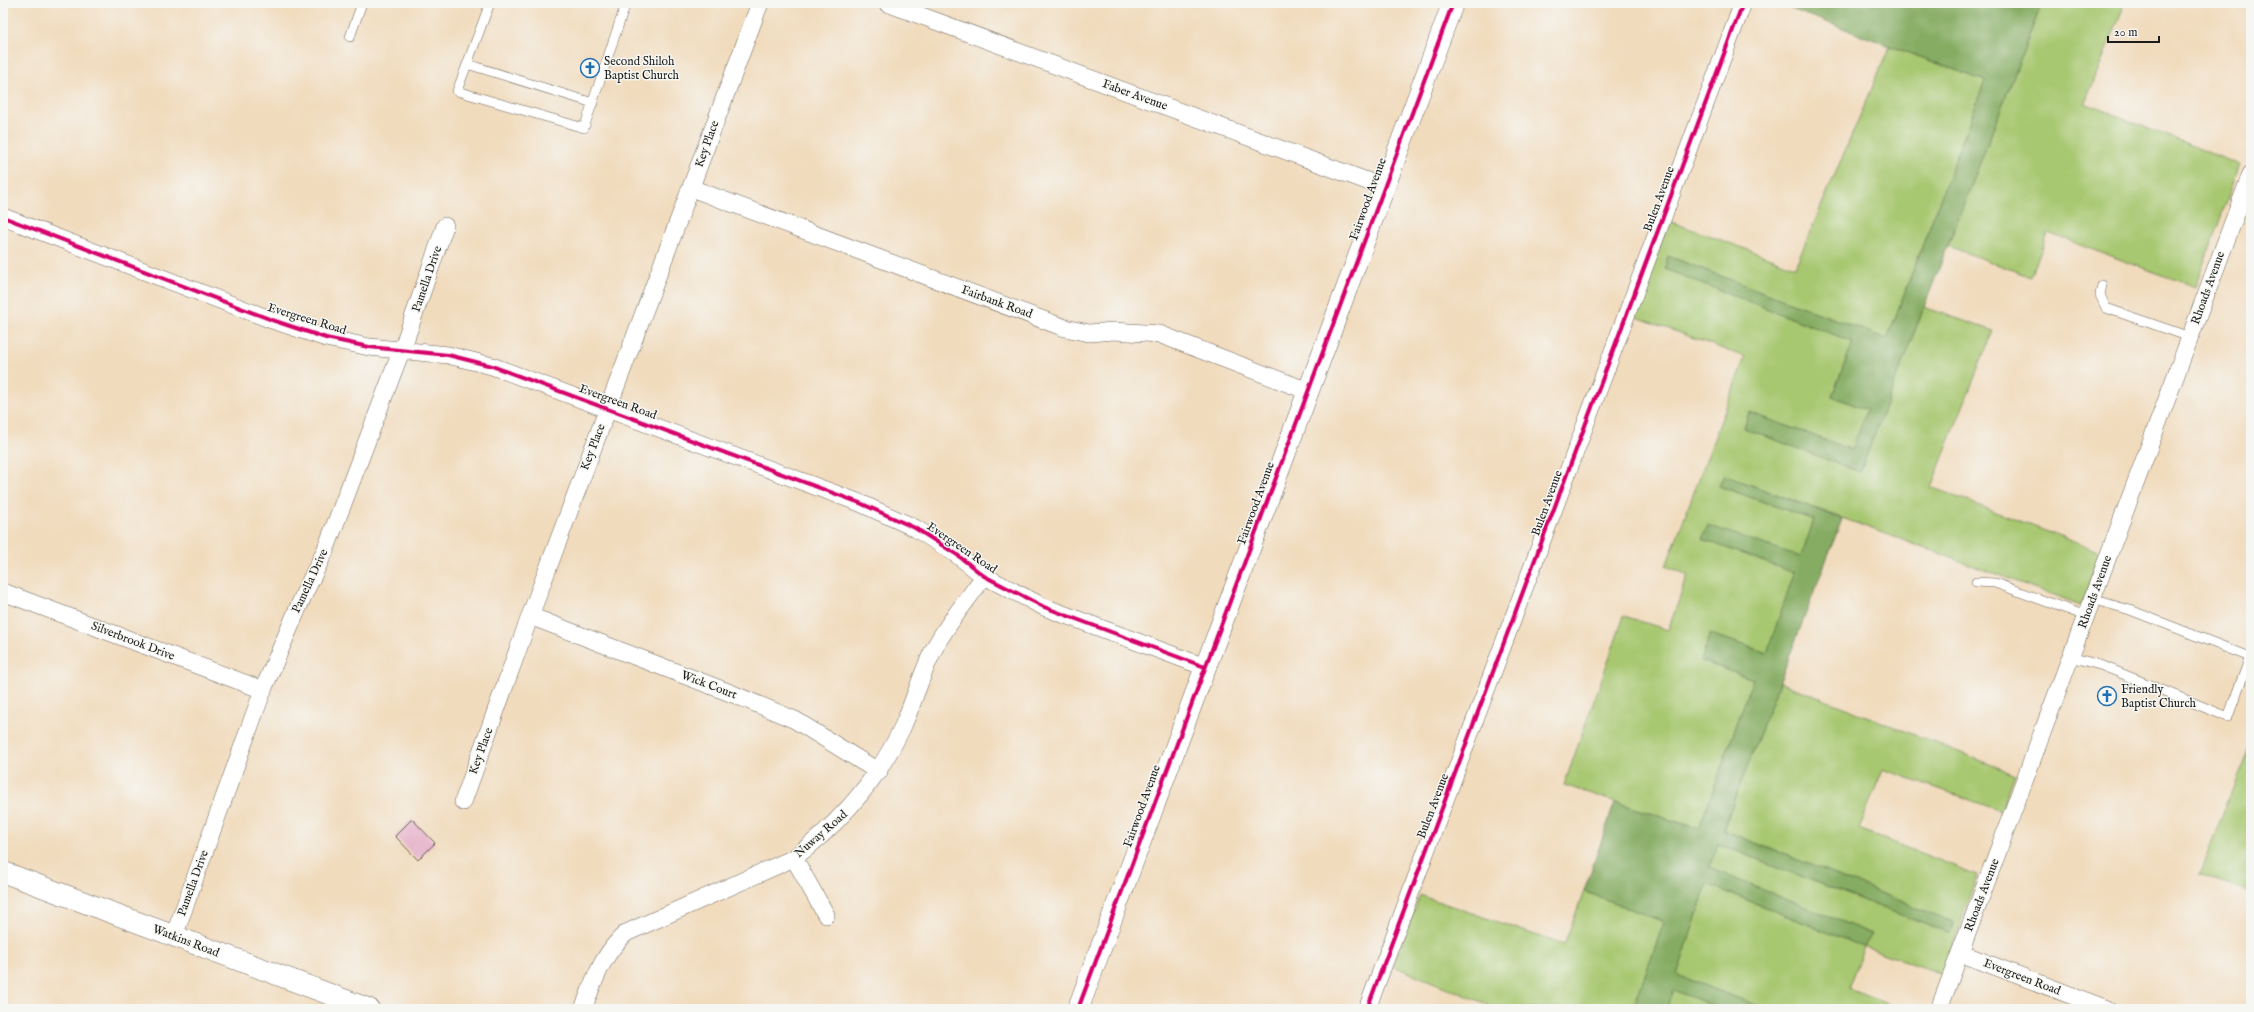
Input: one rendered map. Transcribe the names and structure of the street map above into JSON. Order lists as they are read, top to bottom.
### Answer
{
  "streets": {
    "street": [
      "Faber Avenue",
      "Key Place",
      "Fairwood Avenue",
      "Bulen Avenue",
      "Pamella Drive",
      "Rhoads Avenue",
      "Fairbank Road",
      "Evergreen Road",
      "Silverbrook Drive",
      "Wick Court",
      "Nuway Road",
      "Watkins Road"
    ]
  },
  "crossings": [
    ["Faber Avenue", "Fairwood Avenue"],
    ["Key Place", "Fairbank Road"],
    ["Key Place", "Evergreen Road"],
    ["Key Place", "Wick Court"],
    ["Fairwood Avenue", "Fairbank Road"],
    ["Fairwood Avenue", "Evergreen Road"],
    ["Pamella Drive", "Evergreen Road"],
    ["Pamella Drive", "Silverbrook Drive"],
    ["Pamella Drive", "Watkins Road"],
    ["Rhoads Avenue", "Evergreen Road"],
    ["Evergreen Road", "Nuway Road"],
    ["Wick Court", "Nuway Road"]
  ],
  "places": {
    "church": ["Second Shiloh Baptist Church", "Friendly Baptist Church"]
  },
  "scale_bar": "20 m"
}
